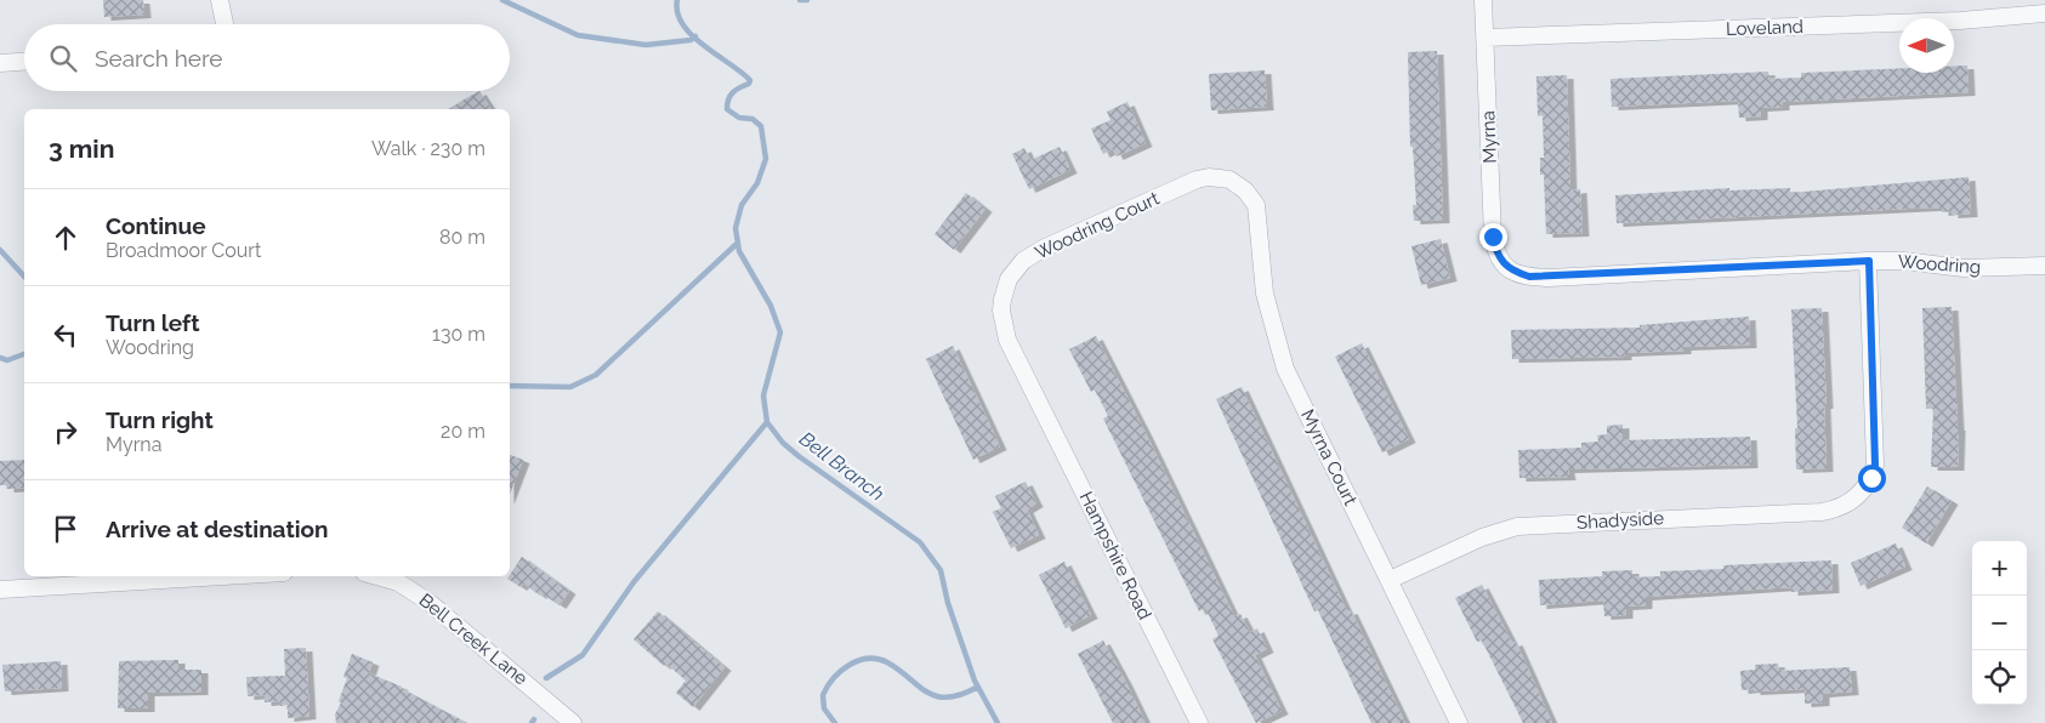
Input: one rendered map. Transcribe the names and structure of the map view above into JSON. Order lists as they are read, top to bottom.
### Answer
{
  "streets": {
    "street": [
      "Loveland",
      "Myrna",
      "Woodring Court",
      "Woodring",
      "Myrna Court",
      "Shadyside",
      "Hampshire Road",
      "Bell Creek Lane"
    ]
  },
  "crossings": [
    ["Loveland", "Myrna"],
    ["Myrna", "Woodring"],
    ["Woodring Court", "Myrna Court"],
    ["Woodring Court", "Hampshire Road"],
    ["Woodring", "Shadyside"],
    ["Myrna Court", "Shadyside"]
  ],
  "water": ["Bell Branch"],
  "north": "left",
  "page": {
    "search": "Search here",
    "heading": ["3 min", "Walk · 230 m"],
    "list": [
      ["Continue", "Broadmoor Court", "80 m"],
      ["Turn left", "Woodring", "130 m"],
      ["Turn right", "Myrna", "20 m"],
      "Arrive at destination"
    ],
    "map_buttons": ["+", "−"]
  }
}
